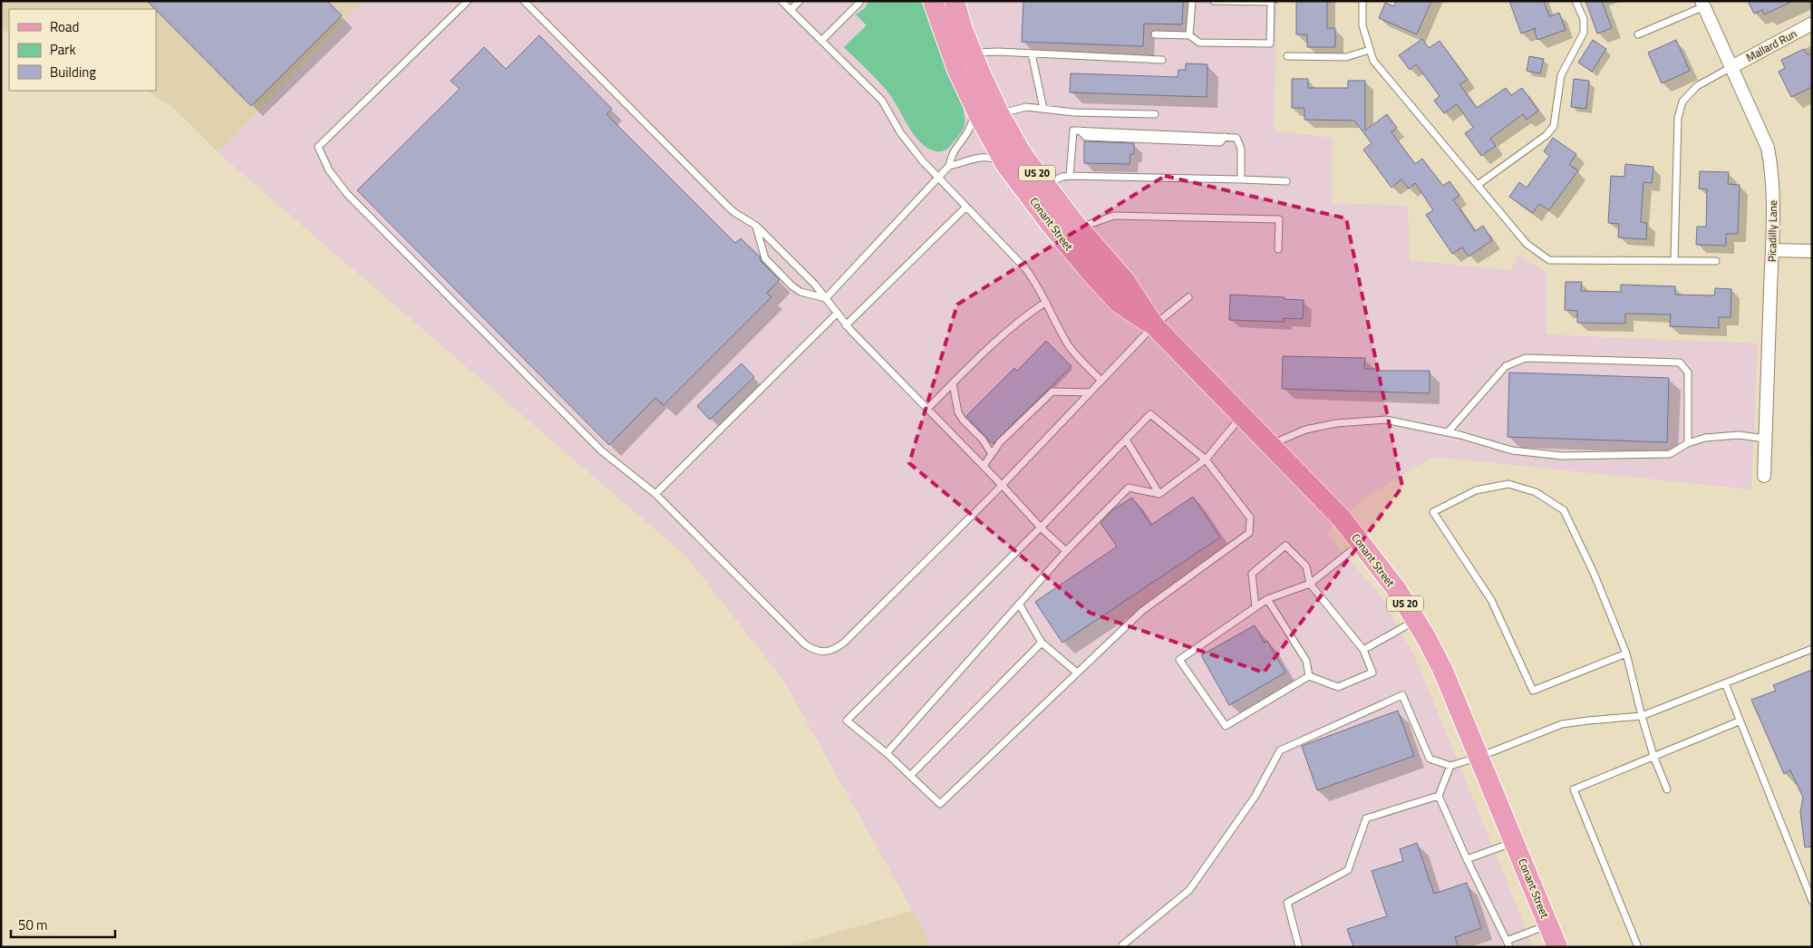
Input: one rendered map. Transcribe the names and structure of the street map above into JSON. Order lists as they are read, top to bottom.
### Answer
{
  "streets": {
    "main road": ["US 20", "Conant Street"],
    "street": ["Mallard Run", "Picadilly Lane"]
  },
  "crossings": [
    ["Mallard Run", "Picadilly Lane"]
  ],
  "legend": ["Road", "Park", "Building"],
  "scale_bar": "50 m"
}
